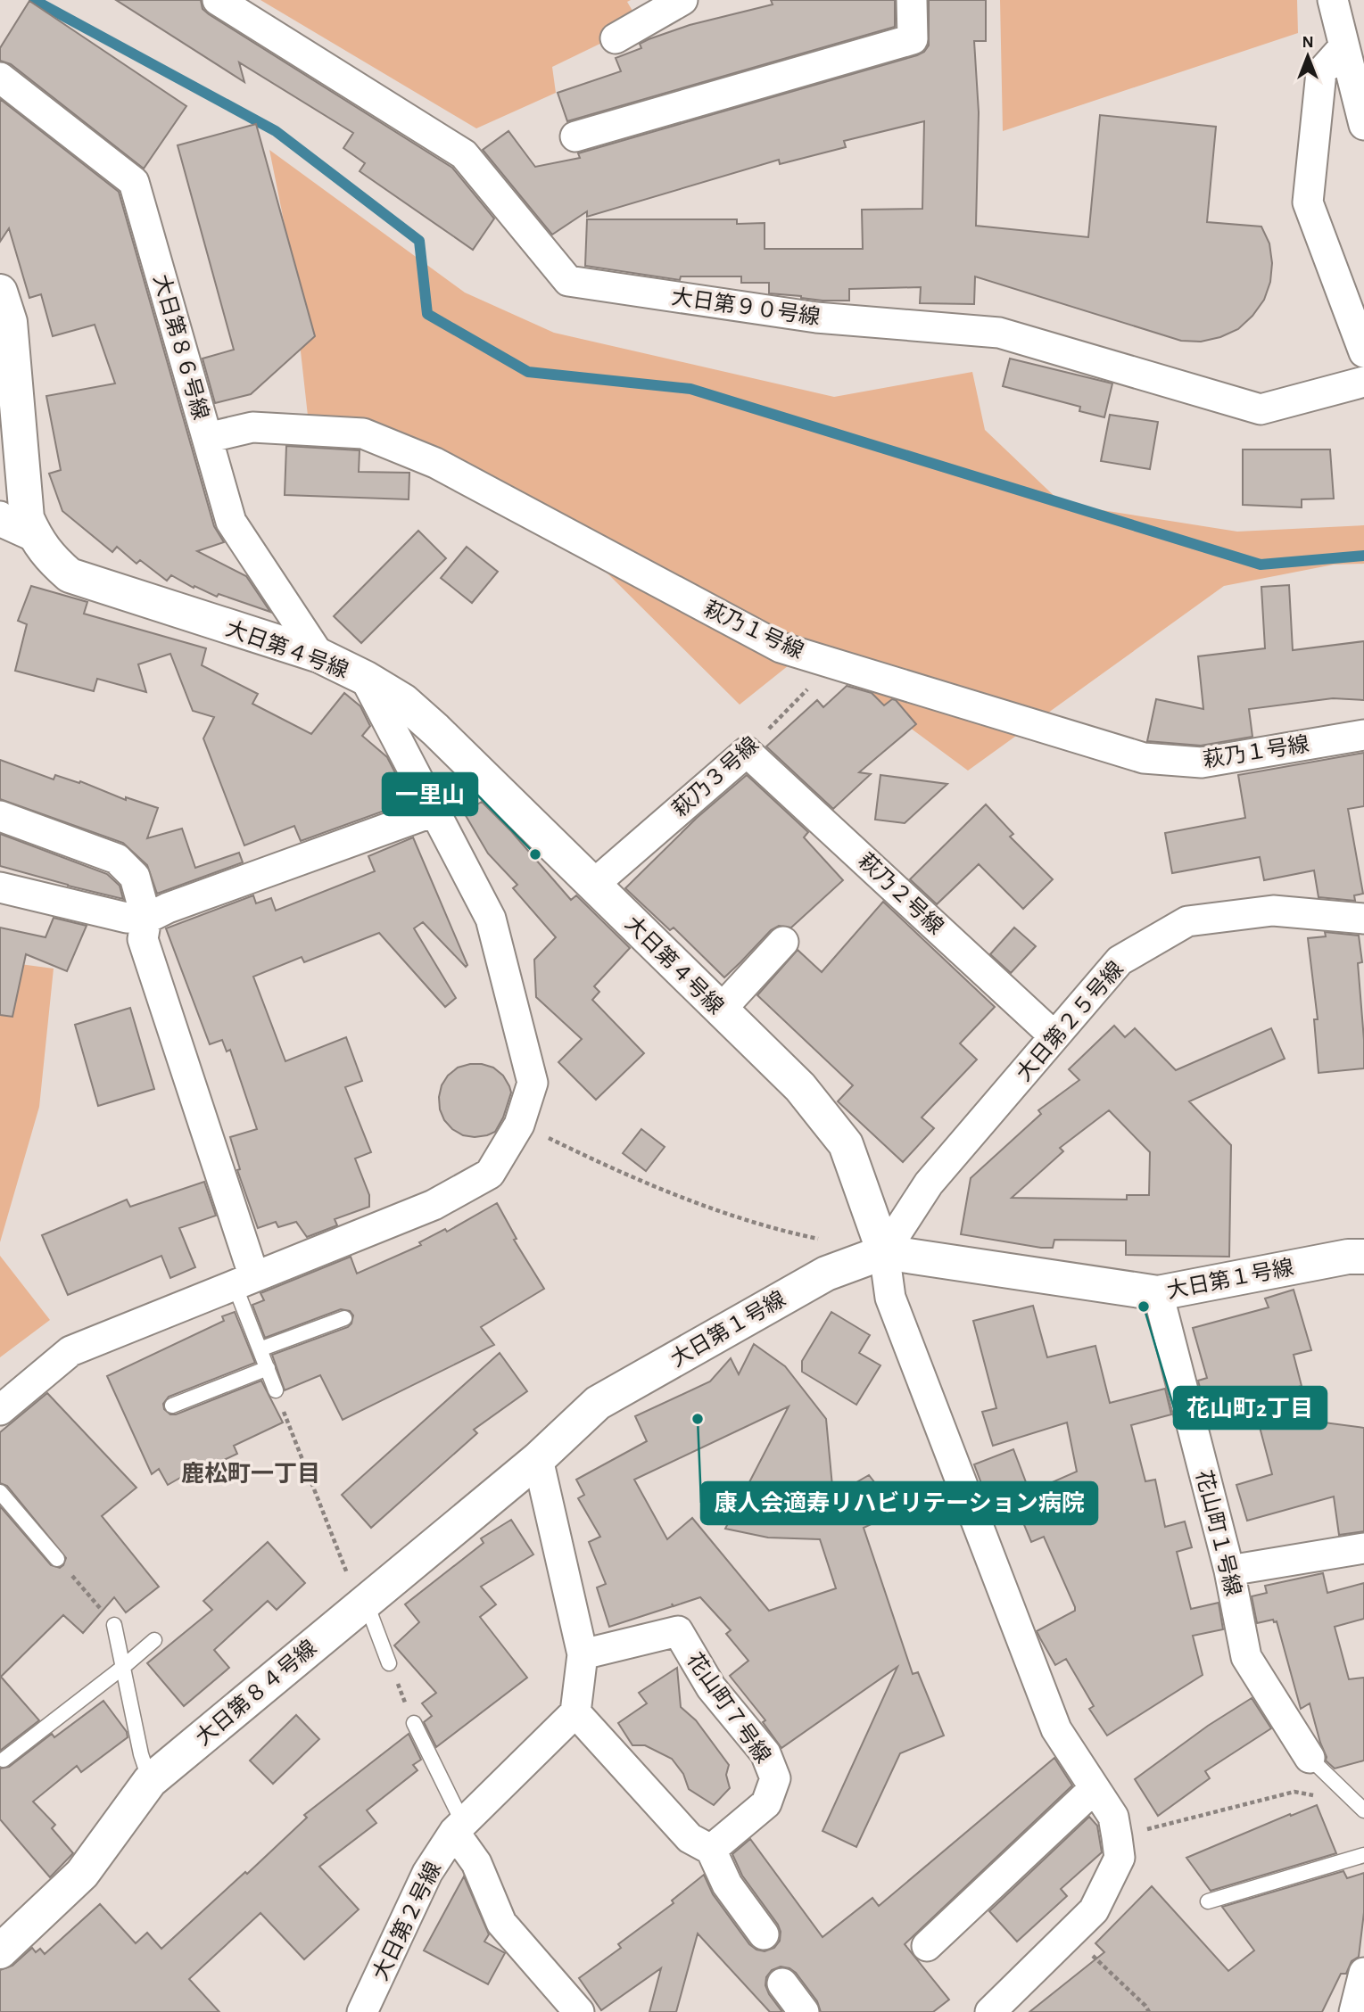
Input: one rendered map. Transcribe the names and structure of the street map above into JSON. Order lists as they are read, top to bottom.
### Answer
{
  "streets": {
    "street": [
      "大日第９０号線",
      "大日第８６号線",
      "萩乃１号線",
      "大日第４号線",
      "萩乃３号線",
      "萩乃２号線",
      "大日第２５号線",
      "大日第１号線",
      "花山町１号線",
      "大日第８４号線",
      "花山町７号線",
      "大日第２号線"
    ]
  },
  "crossings": [
    ["大日第８６号線", "萩乃１号線"],
    ["大日第８６号線", "大日第４号線"],
    ["萩乃１号線", "萩乃３号線"],
    ["大日第４号線", "萩乃３号線"],
    ["大日第４号線", "大日第２５号線"],
    ["大日第４号線", "大日第１号線"],
    ["萩乃３号線", "萩乃２号線"],
    ["萩乃２号線", "大日第２５号線"],
    ["大日第２５号線", "大日第１号線"],
    ["大日第１号線", "花山町１号線"],
    ["大日第１号線", "大日第８４号線"]
  ],
  "districts": ["鹿松町一丁目"],
  "places": ["一里山", "花山町2丁目", "康人会適寿リハビリテーション病院"],
  "north": "top"
}
